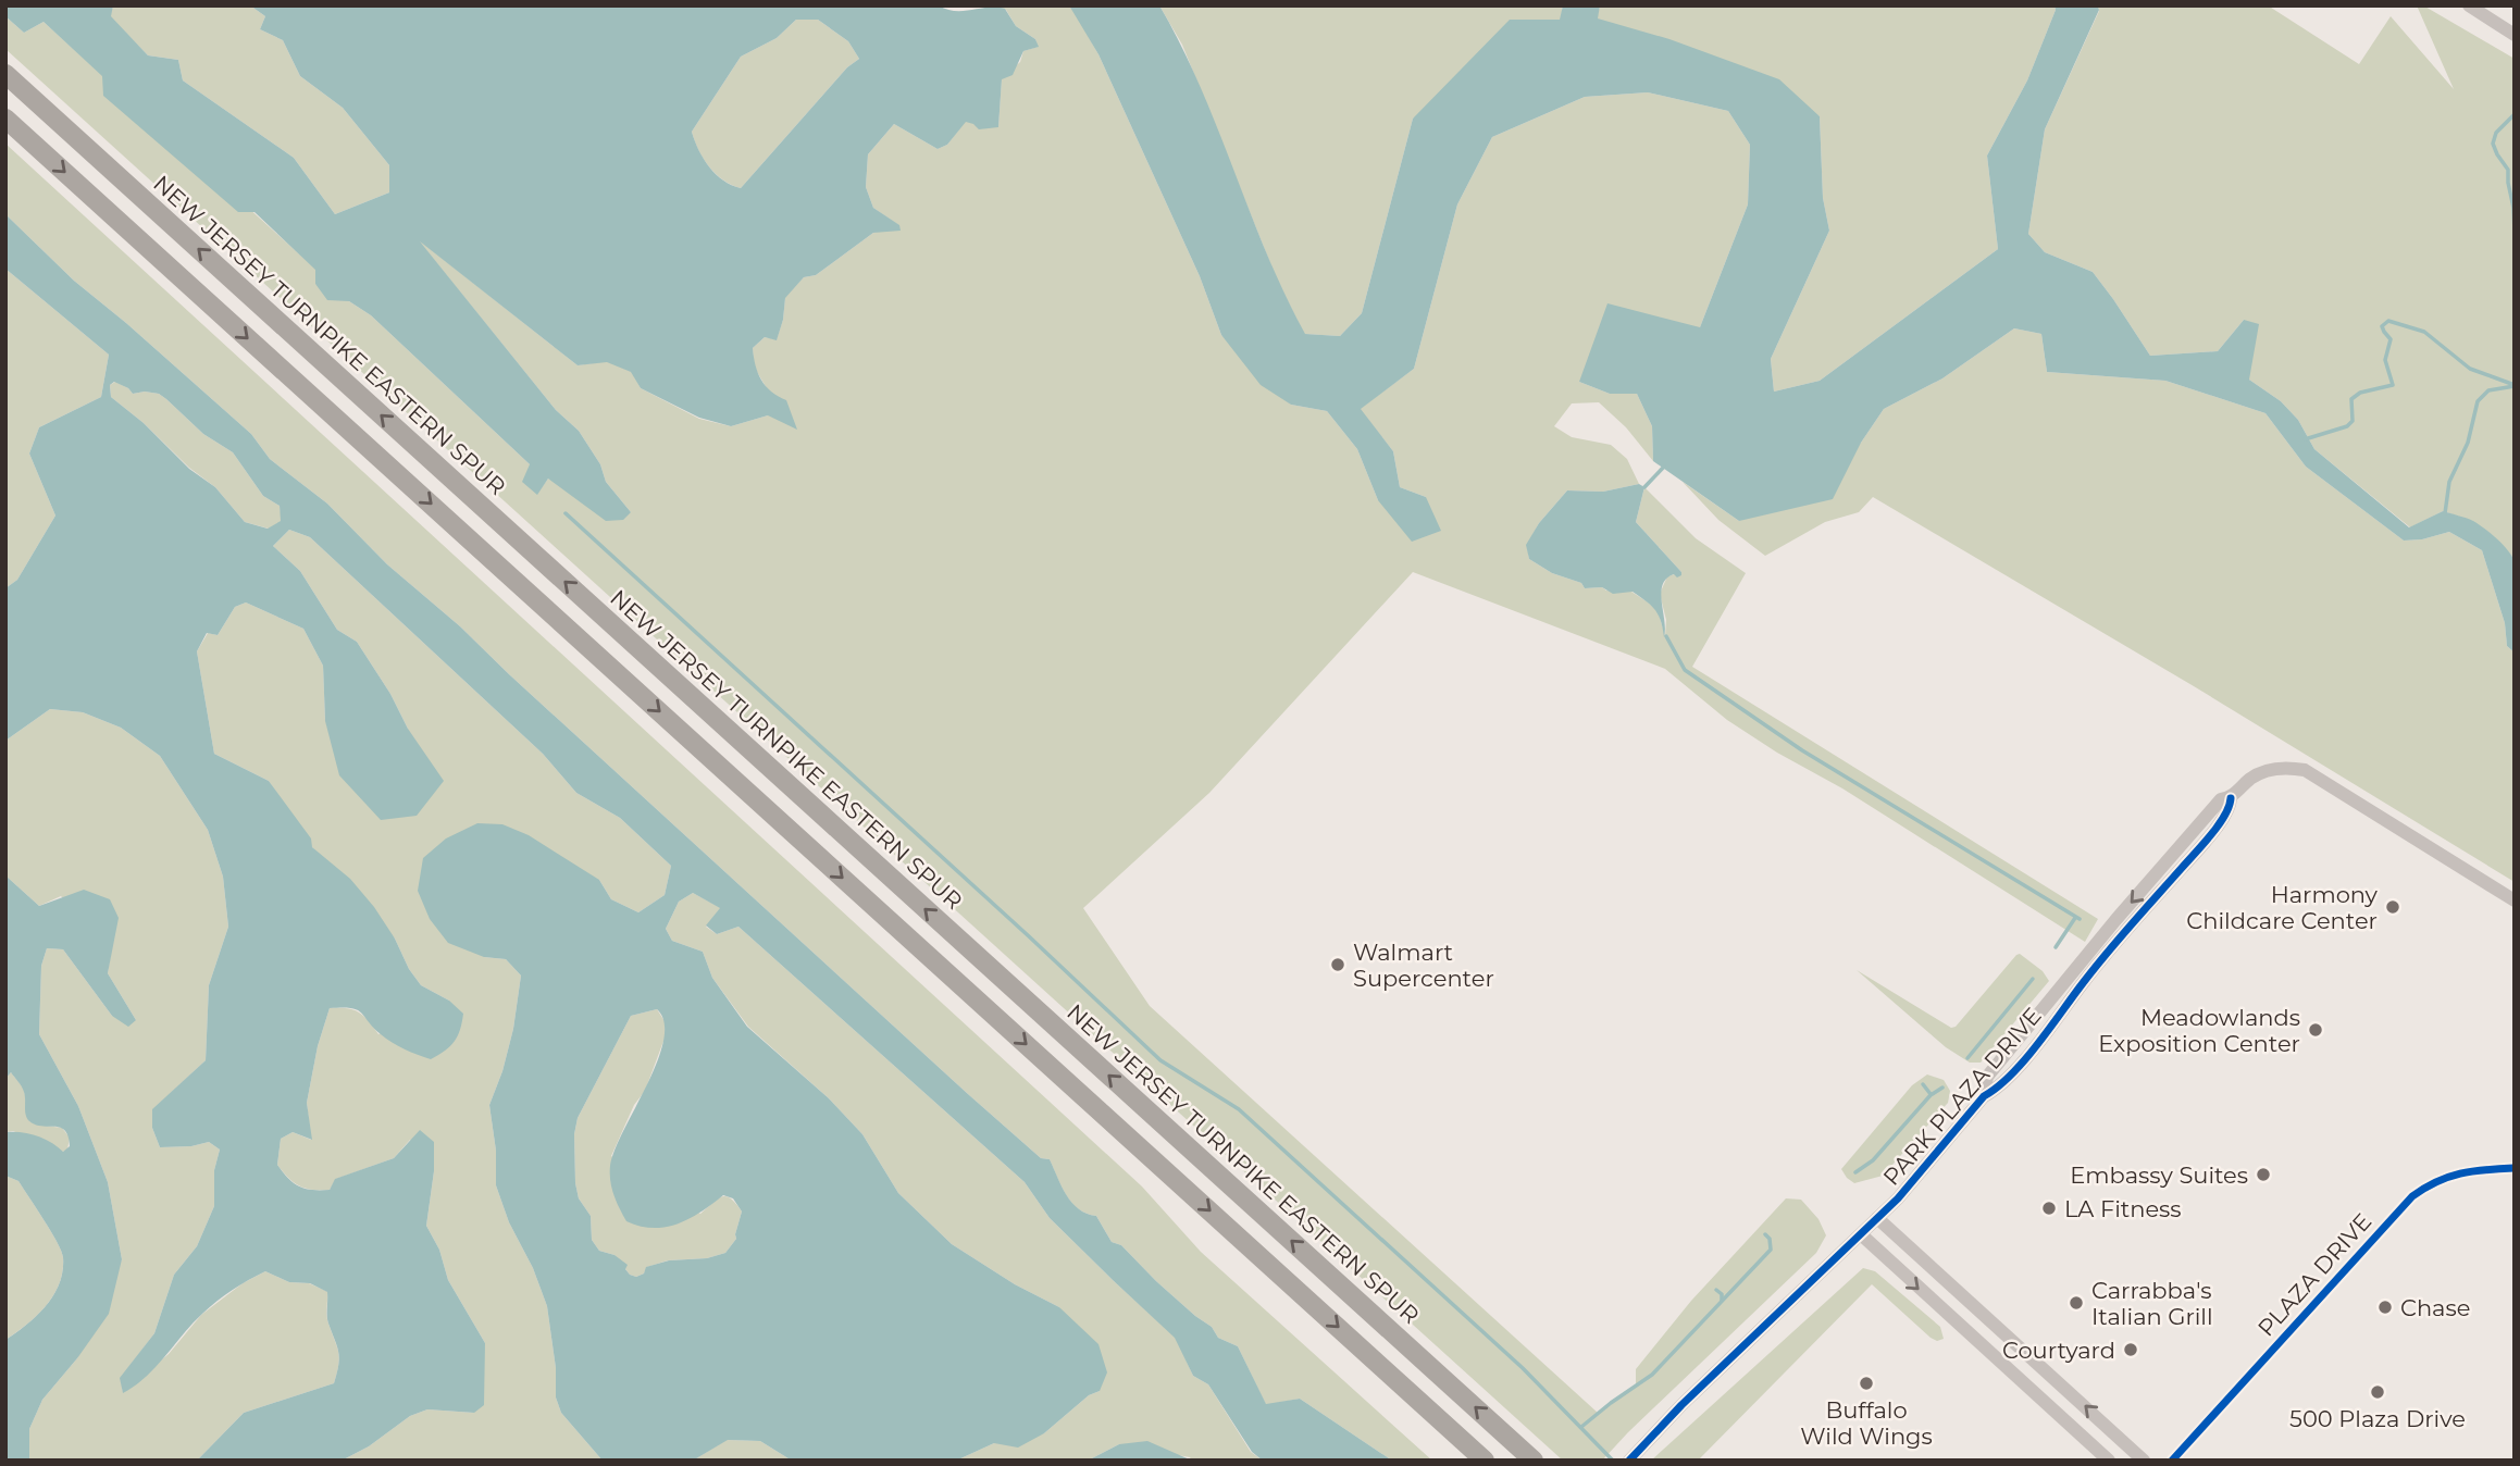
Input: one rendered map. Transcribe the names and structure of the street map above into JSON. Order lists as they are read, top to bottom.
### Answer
{
  "streets": {
    "highway": ["NEW JERSEY TURNPIKE EASTERN SPUR"],
    "street": ["PARK PLAZA DRIVE", "PLAZA DRIVE"]
  },
  "places": [
    "Harmony Childcare Center",
    "Walmart Supercenter",
    "Meadowlands Exposition Center",
    "Embassy Suites",
    "LA Fitness",
    "Carrabba's Italian Grill",
    "Chase",
    "Courtyard",
    "Buffalo Wild Wings",
    "500 Plaza Drive"
  ]
}
